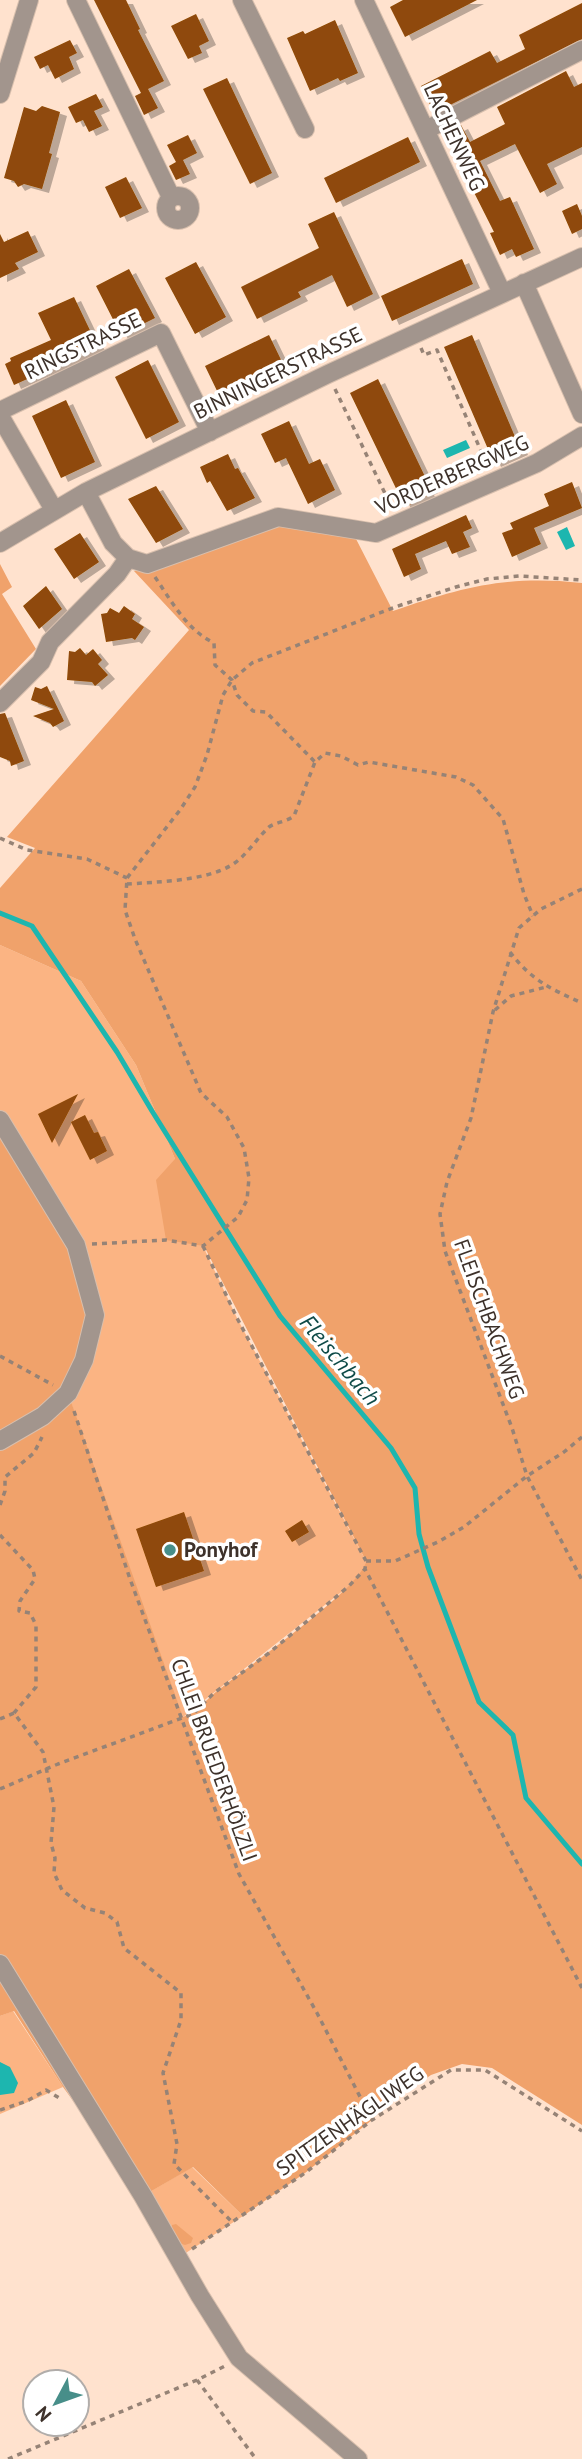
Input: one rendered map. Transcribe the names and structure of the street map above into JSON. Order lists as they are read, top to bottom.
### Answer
{
  "streets": {
    "street": [
      "LACHENWEG",
      "RINGSTRASSE",
      "BINNINGERSTRASSE",
      "VORDERBERGWEG"
    ],
    "path": ["FLEISCHBACHWEG", "CHLEI BRUEDERHÖLZLI", "SPITZENHÄGLIWEG"]
  },
  "crossings": [
    ["LACHENWEG", "BINNINGERSTRASSE"],
    ["RINGSTRASSE", "BINNINGERSTRASSE"],
    ["CHLEI BRUEDERHÖLZLI", "SPITZENHÄGLIWEG"]
  ],
  "water": ["Fleischbach"],
  "places": ["Ponyhof"],
  "north": "bottom left"
}
